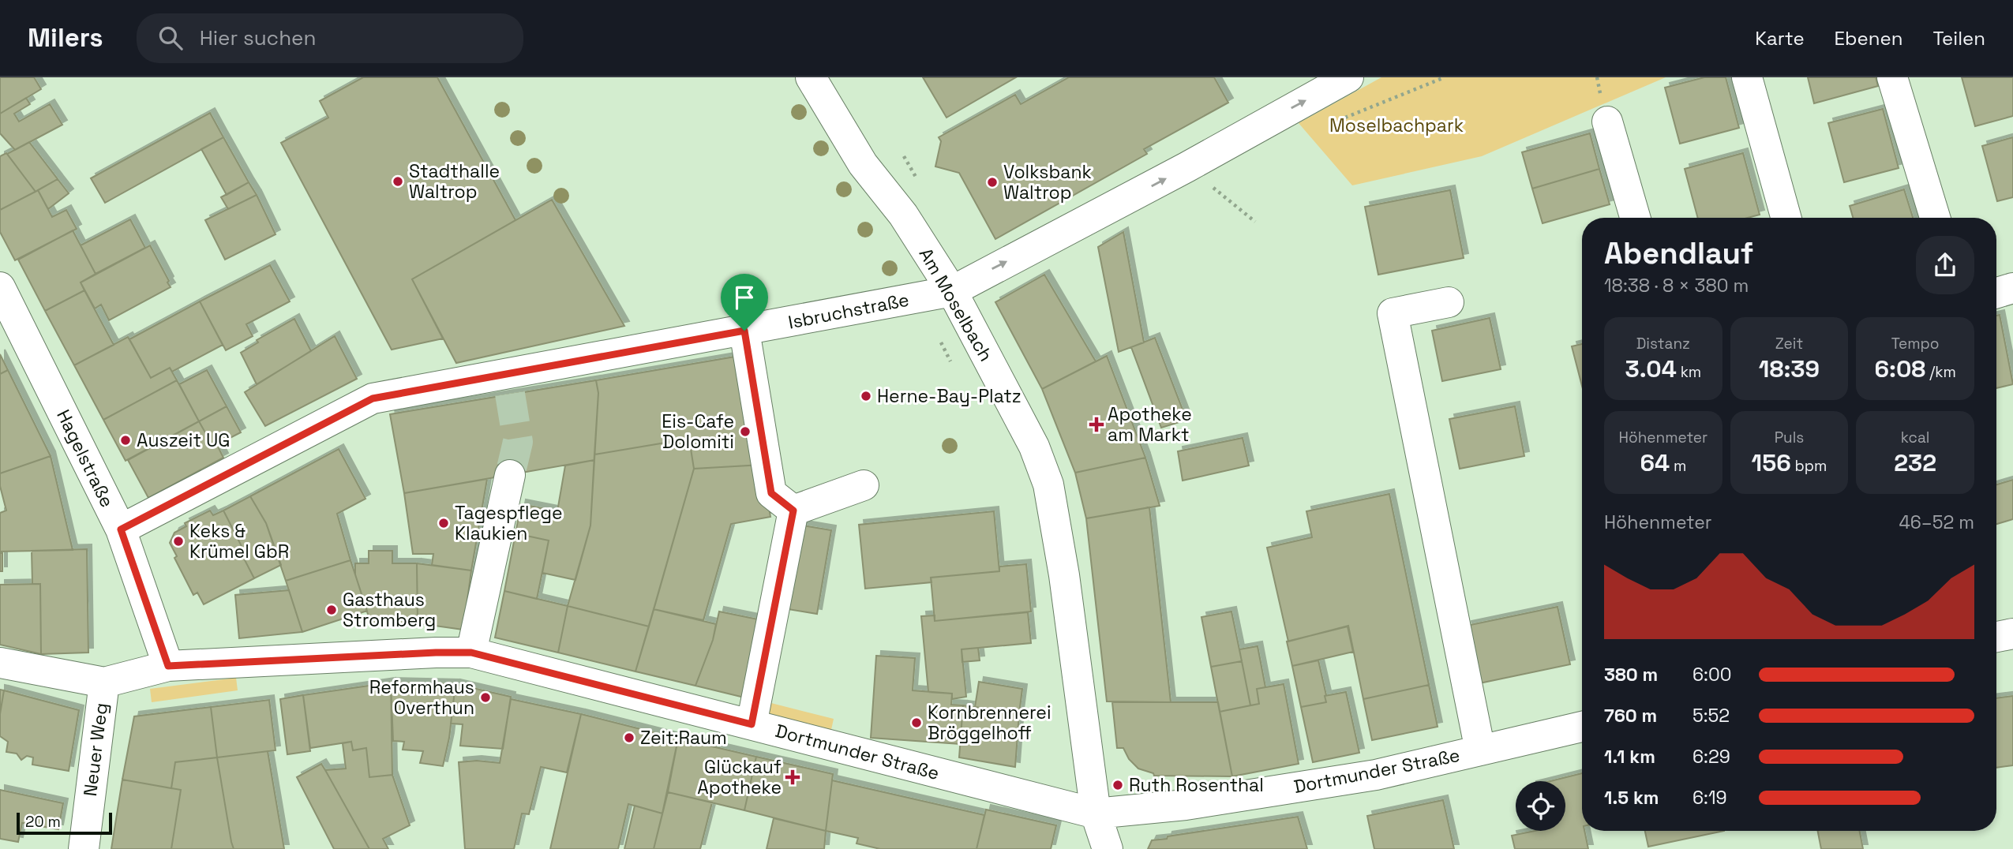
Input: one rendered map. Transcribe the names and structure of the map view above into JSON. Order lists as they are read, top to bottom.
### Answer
{
  "streets": {
    "street": [
      "Am Moselbach",
      "Isbruchstraße",
      "Hagelstraße",
      "Neuer Weg",
      "Dortmunder Straße"
    ]
  },
  "crossings": [
    ["Am Moselbach", "Isbruchstraße"],
    ["Am Moselbach", "Dortmunder Straße"],
    ["Isbruchstraße", "Hagelstraße"],
    ["Hagelstraße", "Dortmunder Straße"],
    ["Neuer Weg", "Dortmunder Straße"]
  ],
  "parks": ["Moselbachpark"],
  "places": {
    "other": [
      "Stadthalle Waltrop",
      "Volksbank Waltrop",
      "Herne-Bay-Platz",
      "Eis-Cafe Dolomiti",
      "Auszeit UG",
      "Tagespflege Klaukien",
      "Keks & Krümel GbR",
      "Gasthaus Stromberg",
      "Reformhaus Overthun",
      "Kornbrennerei Bröggelhoff",
      "Zeit:Raum",
      "Ruth Rosenthal"
    ],
    "health": ["Apotheke am Markt", "Glückauf Apotheke"]
  },
  "scale_bar": "20 m",
  "page": {
    "header": "Milers",
    "search": "Hier suchen",
    "nav": ["Karte", "Ebenen", "Teilen"],
    "heading": ["Abendlauf", "18:38 · 8 × 380 m"],
    "stats": [
      ["Distanz", "3.04 km"],
      ["Zeit", "18:39"],
      ["Tempo", "6:08 /km"],
      ["Höhenmeter", "64 m"],
      ["Puls", "156 bpm"],
      ["kcal", "232"]
    ],
    "chart": ["Höhenmeter", "46–52 m"],
    "list": [
      {
        "name": "380 m",
        "note": "6:00"
      },
      {
        "name": "760 m",
        "note": "5:52"
      },
      {
        "name": "1.1 km",
        "note": "6:29"
      },
      {
        "name": "1.5 km",
        "note": "6:19"
      }
    ],
    "scale": "20 m"
  }
}
